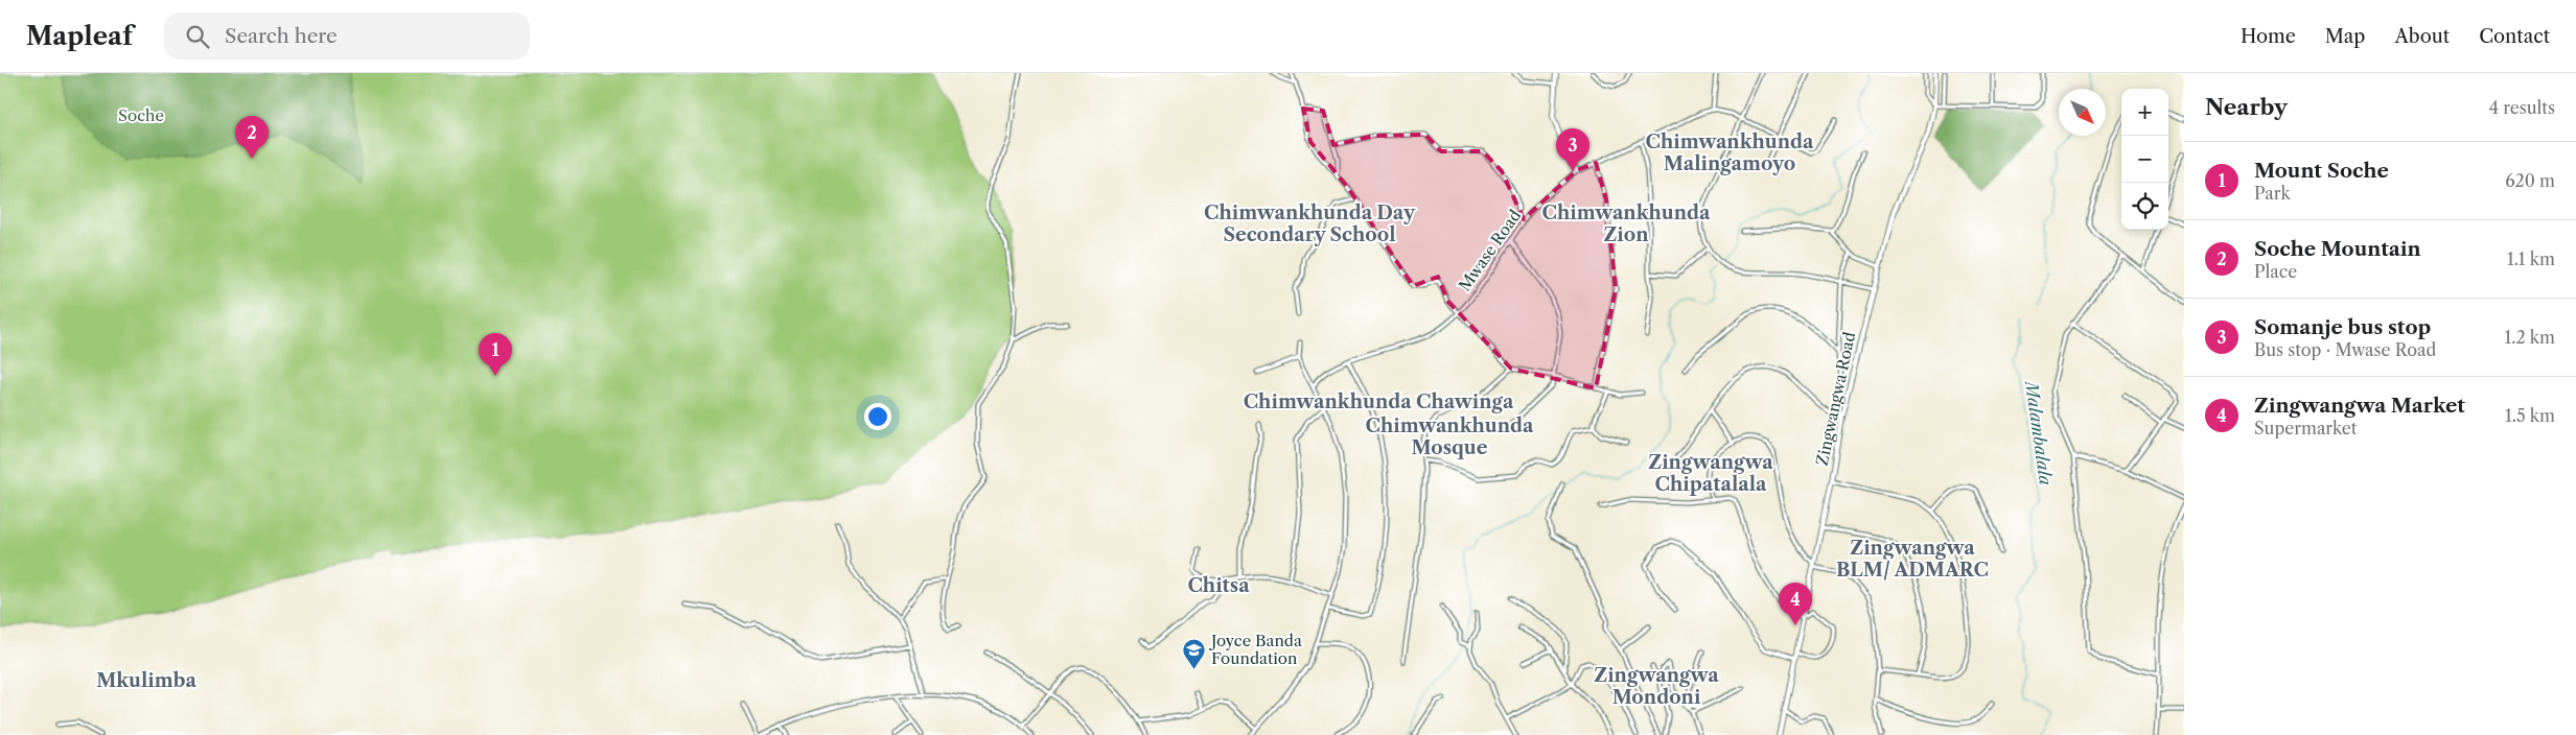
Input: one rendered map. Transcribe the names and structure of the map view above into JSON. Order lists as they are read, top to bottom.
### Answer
{
  "streets": {
    "street": ["Mwase Road", "Zingwangwa Road"]
  },
  "districts": [
    "Chimwankhunda Malingamoyo",
    "Chimwankhunda Day Secondary School",
    "Chimwankhunda Zion",
    "Chimwankhunda Chawinga",
    "Chimwankhunda Mosque",
    "Zingwangwa Chipatalala",
    "Zingwangwa BLM/ ADMARC",
    "Chitsa",
    "Zingwangwa Mondoni",
    "Mkulimba"
  ],
  "water": ["Malambalala"],
  "parks": ["Soche"],
  "places": {
    "school or university": ["Joyce Banda Foundation"]
  },
  "north": "bottom right",
  "page": {
    "header": "Mapleaf",
    "search": "Search here",
    "nav": [
      "Home",
      "Map",
      "About",
      "Contact"
    ],
    "heading": ["Nearby", "4 results"],
    "map_buttons": ["+", "−"],
    "pins": [
      "2",
      "3",
      "1",
      "4"
    ],
    "list": [
      {
        "mark": "1",
        "name": "Mount Soche",
        "note": "Park",
        "value": "620 m"
      },
      {
        "mark": "2",
        "name": "Soche Mountain",
        "note": "Place",
        "value": "1.1 km"
      },
      {
        "mark": "3",
        "name": "Somanje bus stop",
        "note": "Bus stop · Mwase Road",
        "value": "1.2 km"
      },
      {
        "mark": "4",
        "name": "Zingwangwa Market",
        "note": "Supermarket",
        "value": "1.5 km"
      }
    ]
  }
}
